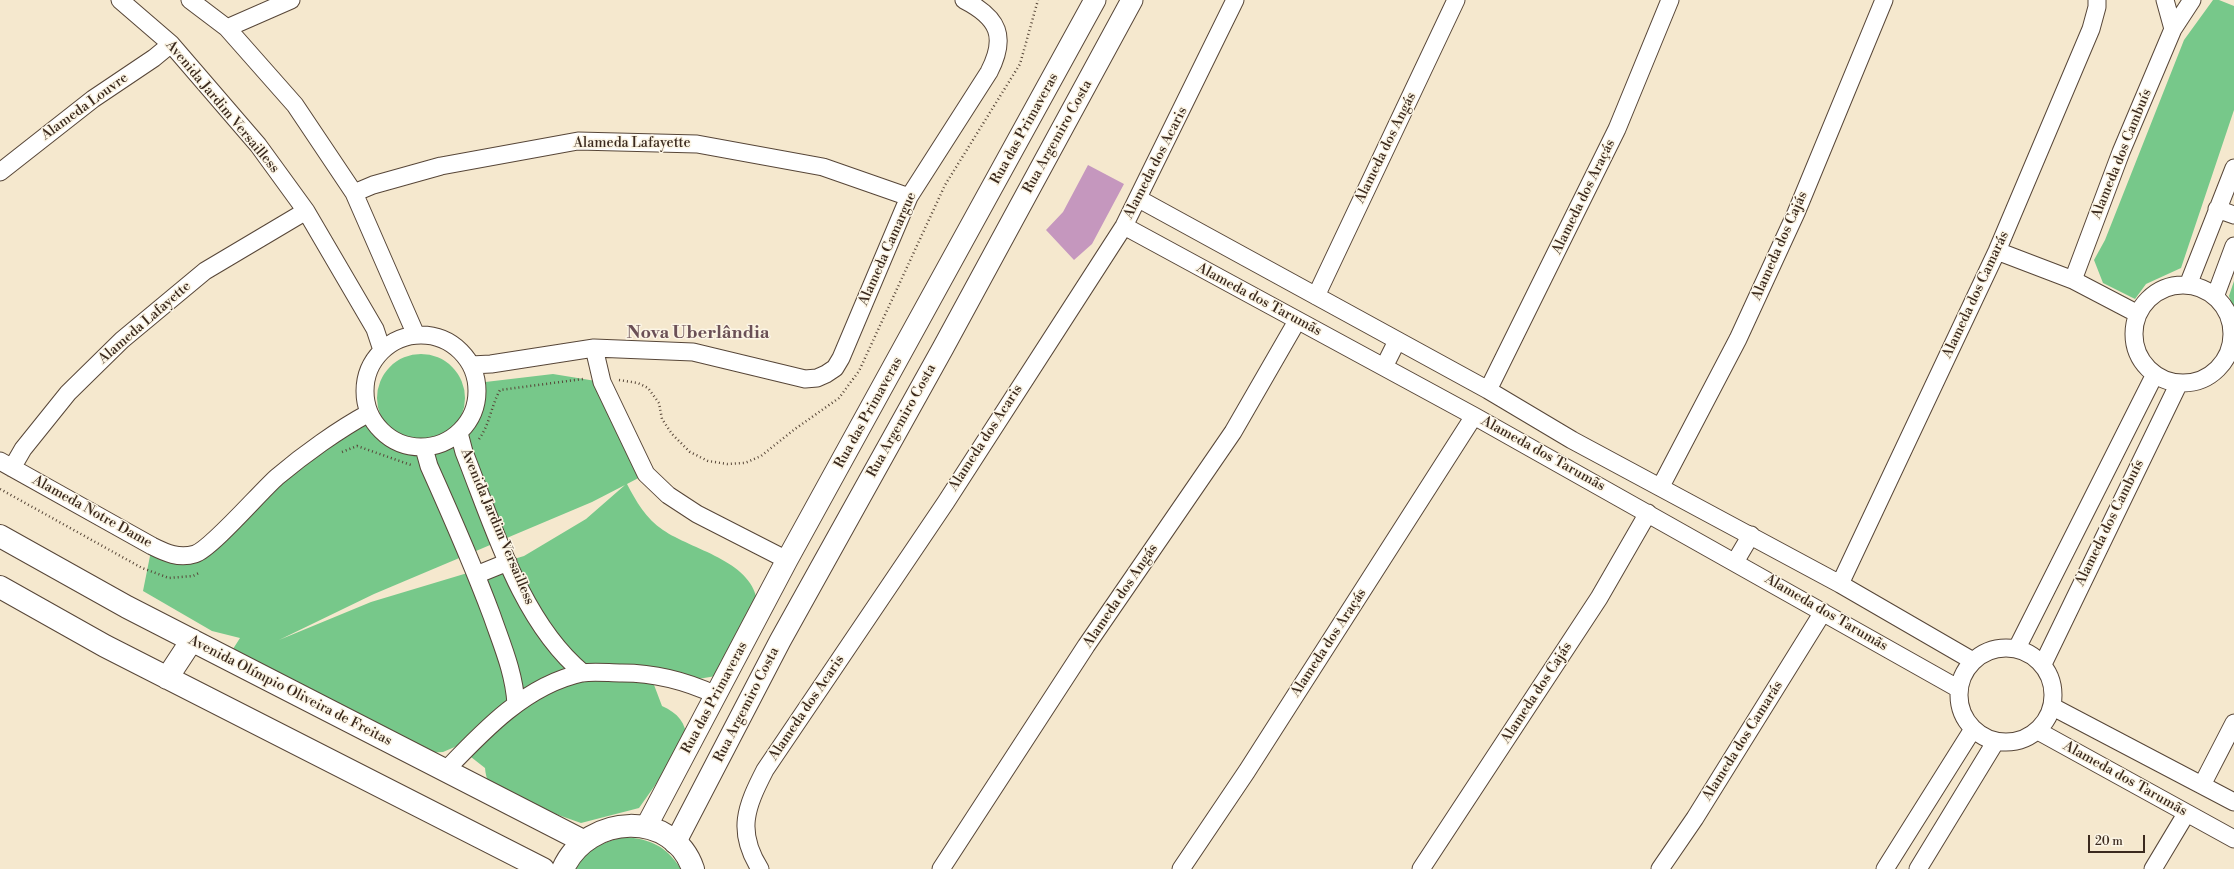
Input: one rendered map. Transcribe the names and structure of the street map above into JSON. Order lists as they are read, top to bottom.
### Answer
{
  "streets": {
    "main road": ["Avenida Olímpio Oliveira de Freitas"],
    "street": [
      "Alameda Louvre",
      "Avenida Jardim Versailless",
      "Rua das Primaveras",
      "Rua Argemiro Costa",
      "Alameda Lafayette",
      "Alameda dos Angás",
      "Alameda dos Cambuís",
      "Alameda dos Acaris",
      "Alameda dos Araçás",
      "Alameda dos Cajás",
      "Alameda Camargue",
      "Alameda dos Camarás",
      "Alameda dos Tarumãs",
      "Alameda Notre Dame"
    ]
  },
  "crossings": [
    ["Alameda Louvre", "Avenida Jardim Versailless"],
    ["Avenida Jardim Versailless", "Alameda Lafayette"],
    ["Avenida Jardim Versailless", "Alameda Notre Dame"],
    ["Alameda Lafayette", "Alameda Camargue"],
    ["Alameda Lafayette", "Alameda Notre Dame"],
    ["Alameda dos Angás", "Alameda dos Tarumãs"],
    ["Alameda dos Cambuís", "Alameda dos Tarumãs"],
    ["Alameda dos Acaris", "Alameda dos Tarumãs"],
    ["Alameda dos Araçás", "Alameda dos Tarumãs"],
    ["Alameda dos Cajás", "Alameda dos Tarumãs"],
    ["Alameda dos Camarás", "Alameda dos Tarumãs"]
  ],
  "districts": ["Nova Uberlândia"],
  "scale_bar": "20 m"
}
